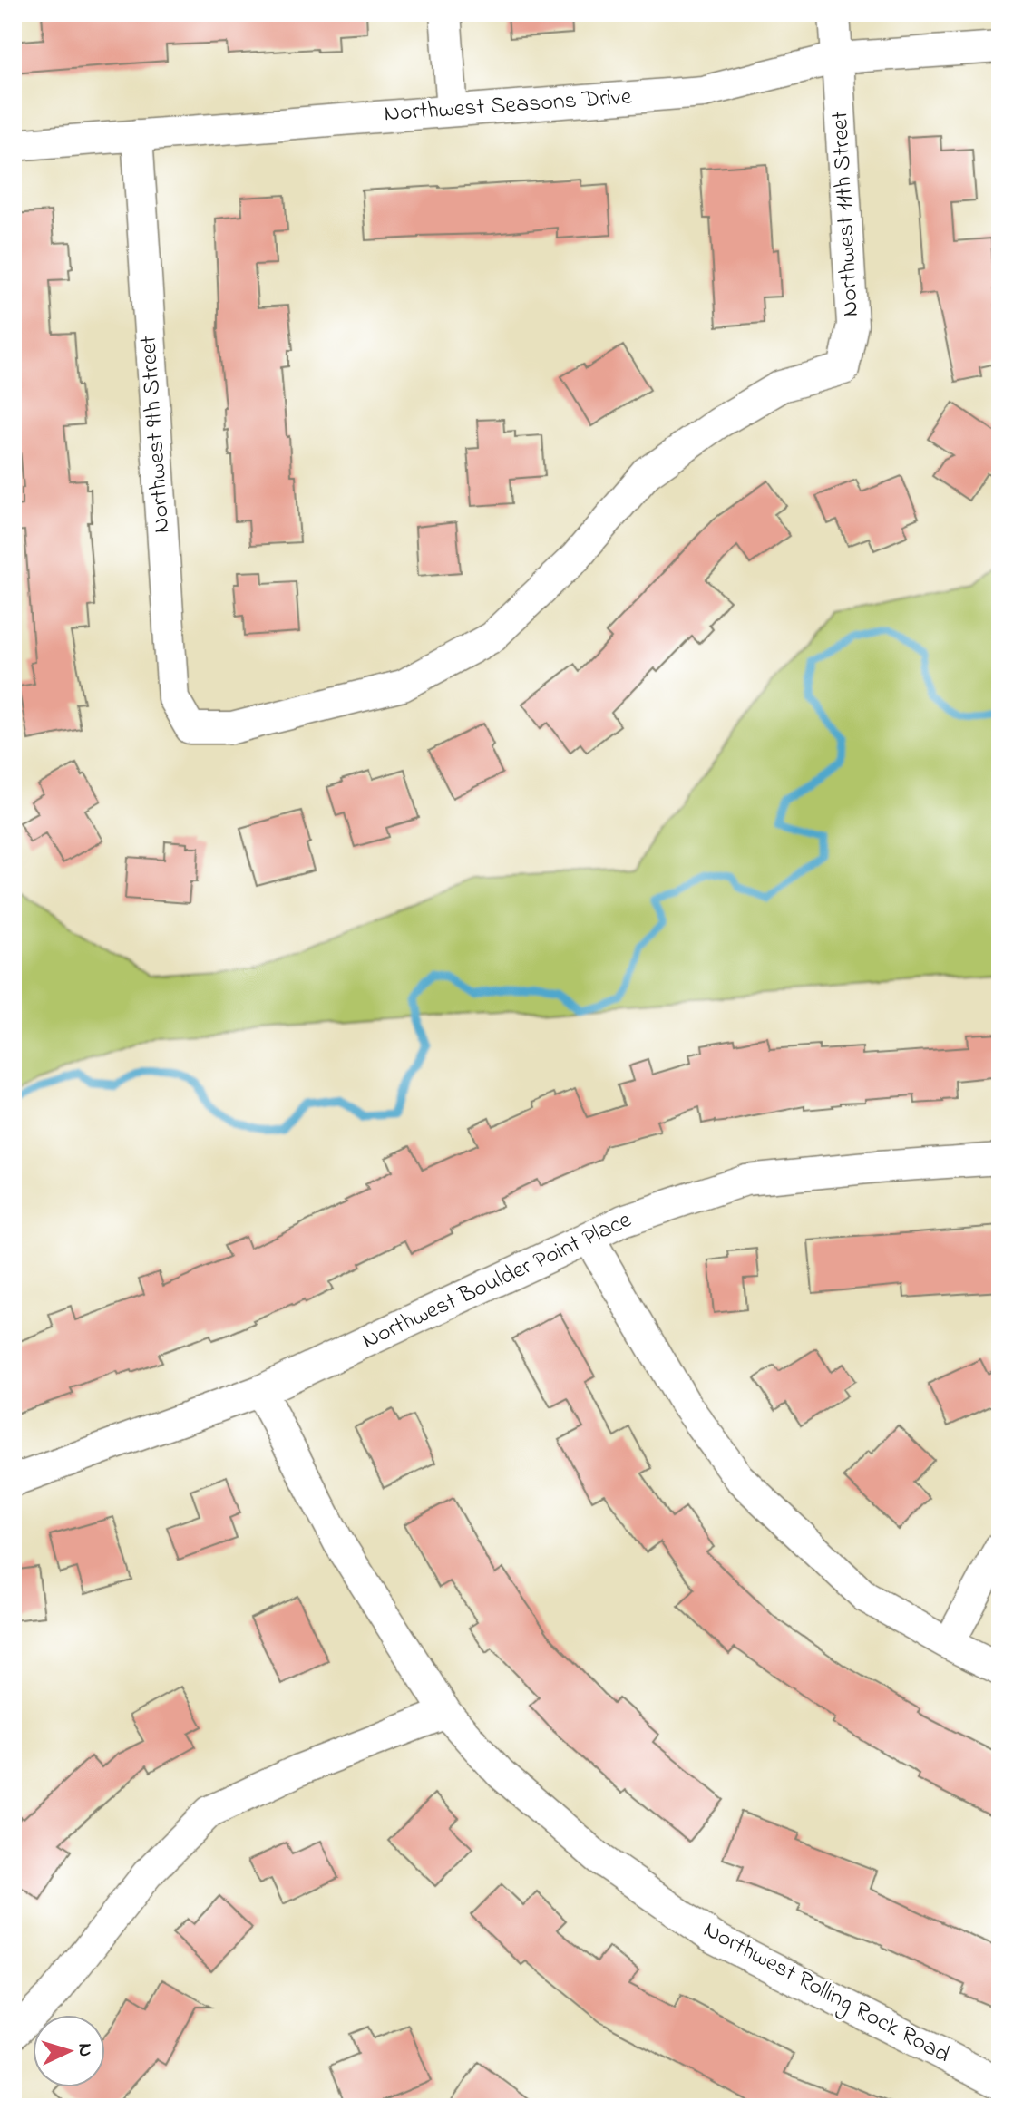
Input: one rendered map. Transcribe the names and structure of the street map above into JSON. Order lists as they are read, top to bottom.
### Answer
{
  "streets": {
    "street": [
      "Northwest Seasons Drive",
      "Northwest 11th Street",
      "Northwest 9th Street",
      "Northwest Boulder Point Place",
      "Northwest Rolling Rock Road"
    ]
  },
  "crossings": [
    ["Northwest Seasons Drive", "Northwest 11th Street"],
    ["Northwest Seasons Drive", "Northwest 9th Street"],
    ["Northwest 11th Street", "Northwest 9th Street"],
    ["Northwest Boulder Point Place", "Northwest Rolling Rock Road"]
  ],
  "north": "right"
}
